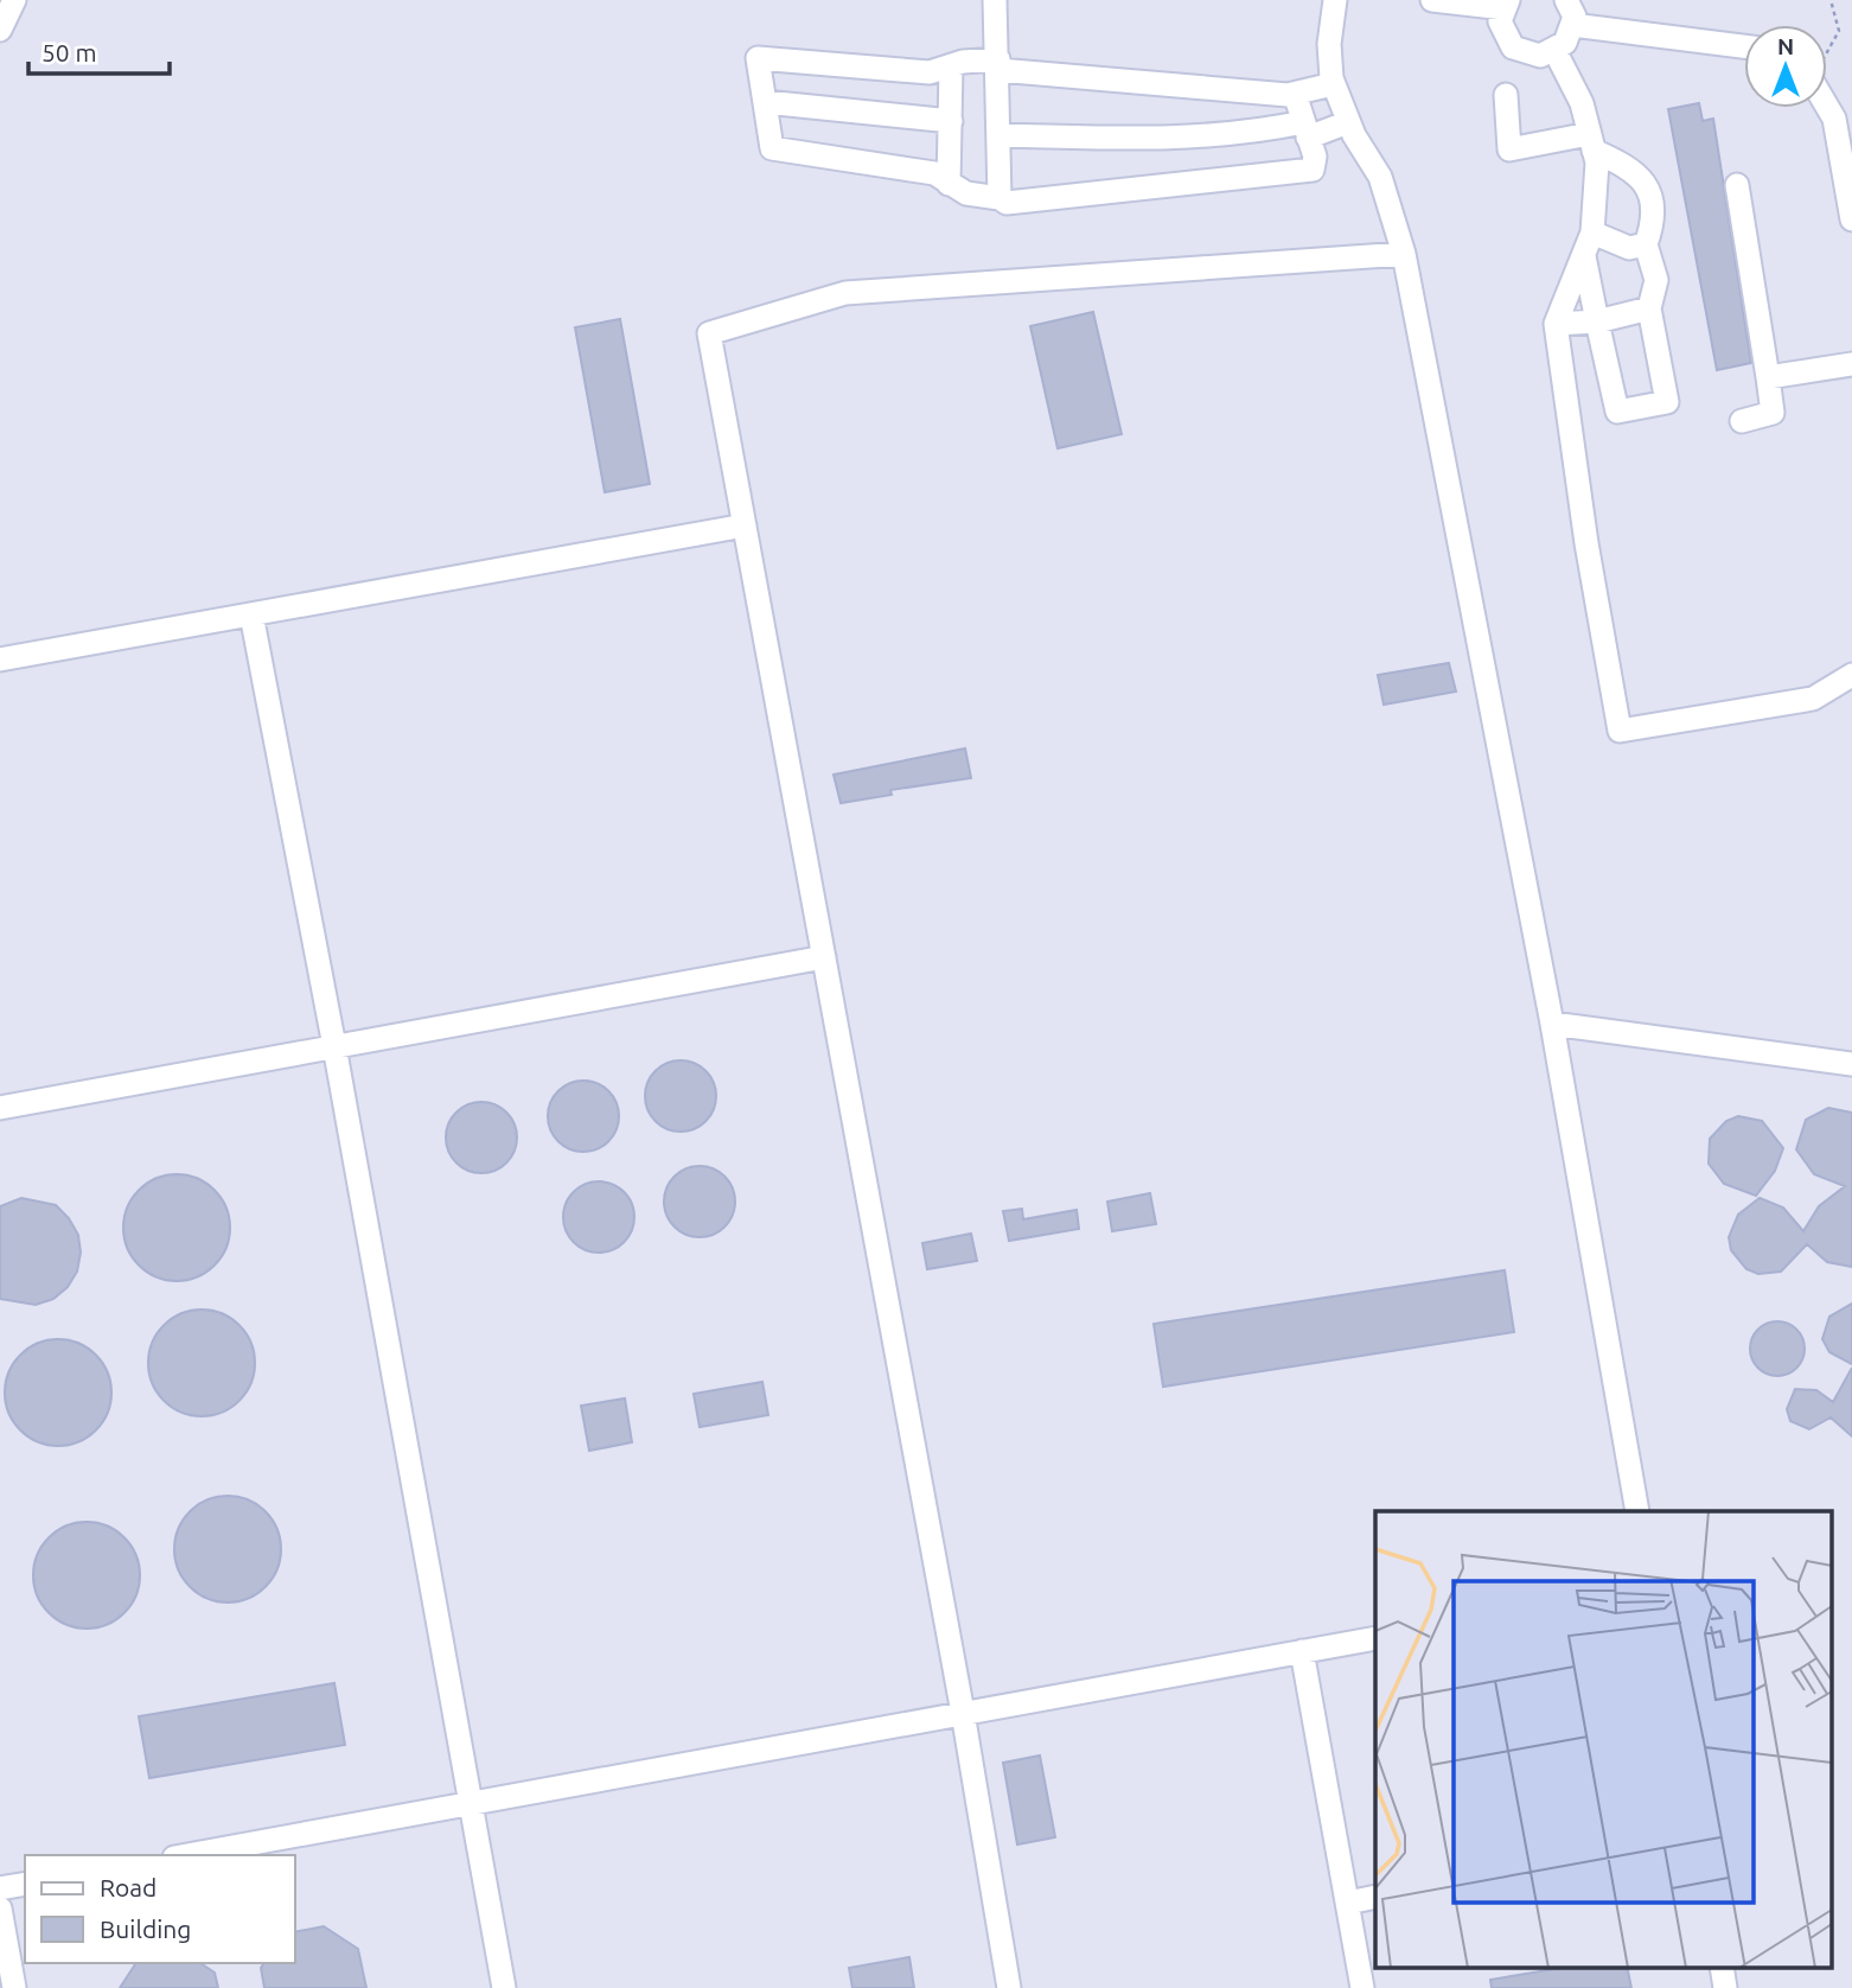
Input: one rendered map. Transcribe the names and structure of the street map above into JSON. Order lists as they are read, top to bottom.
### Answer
{
  "legend": ["Road", "Building"],
  "scale_bar": "50 m",
  "north": "top"
}
